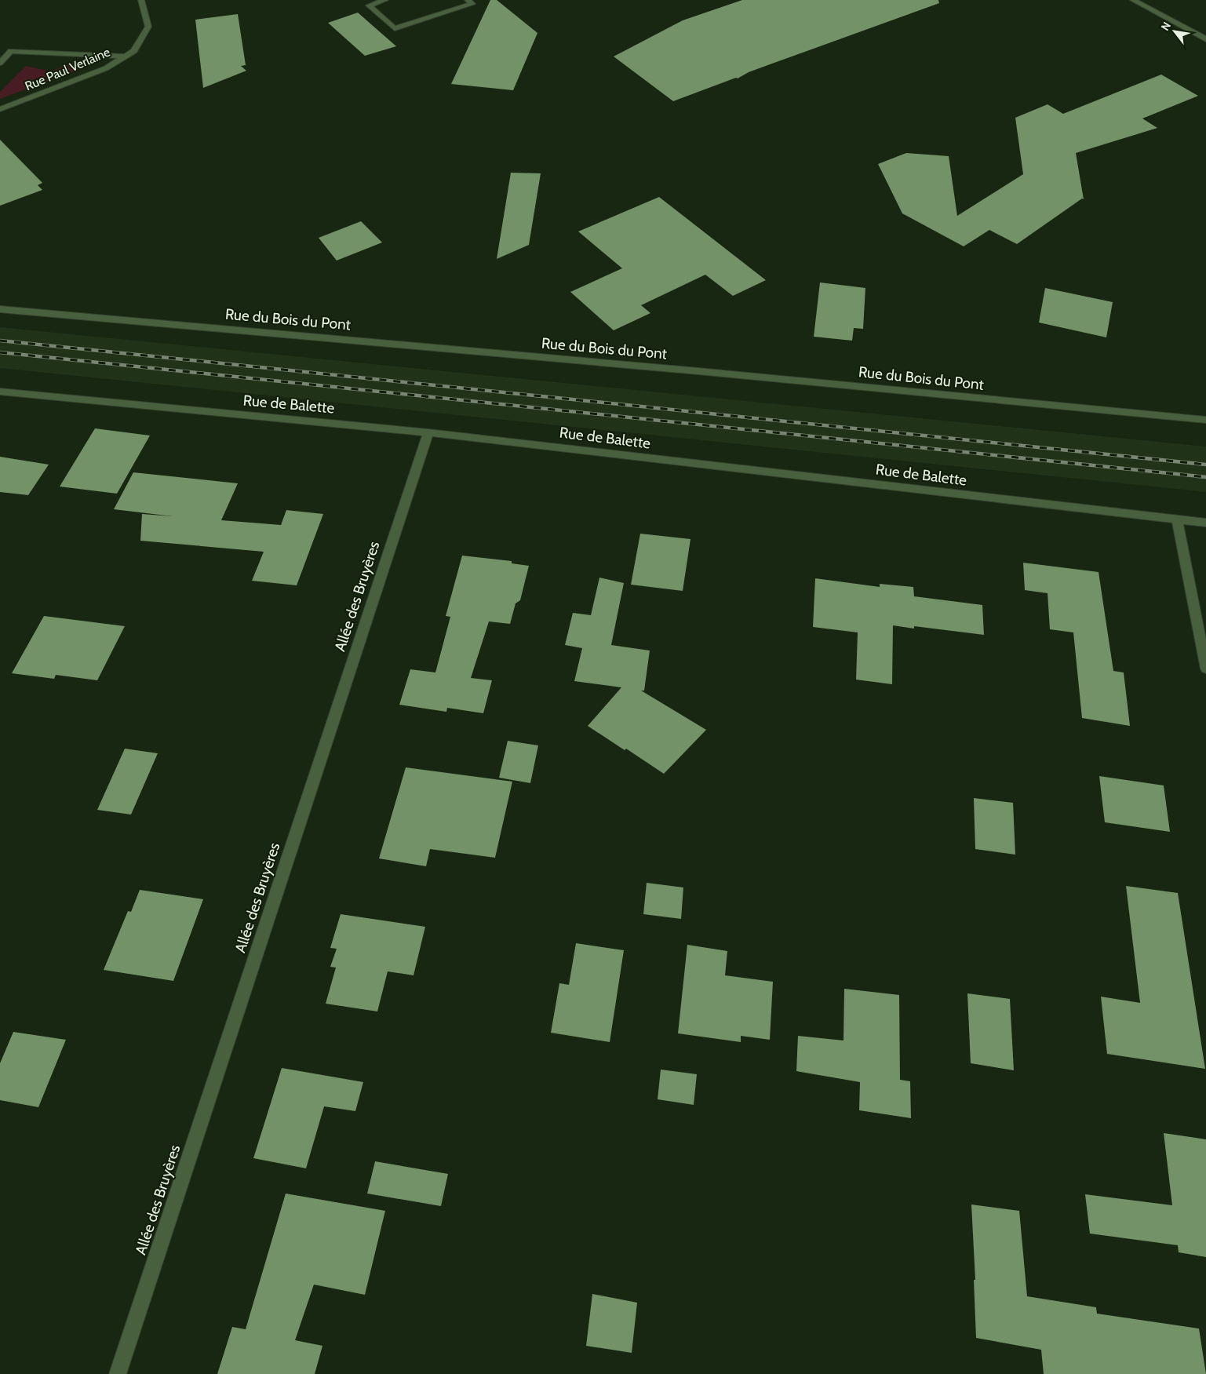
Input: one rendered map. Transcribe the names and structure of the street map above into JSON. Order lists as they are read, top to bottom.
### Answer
{
  "streets": {
    "street": [
      "Rue Paul Verlaine",
      "Rue du Bois du Pont",
      "Rue de Balette",
      "Allée des Bruyères"
    ]
  },
  "crossings": [
    ["Rue de Balette", "Allée des Bruyères"]
  ],
  "north": "top left"
}
